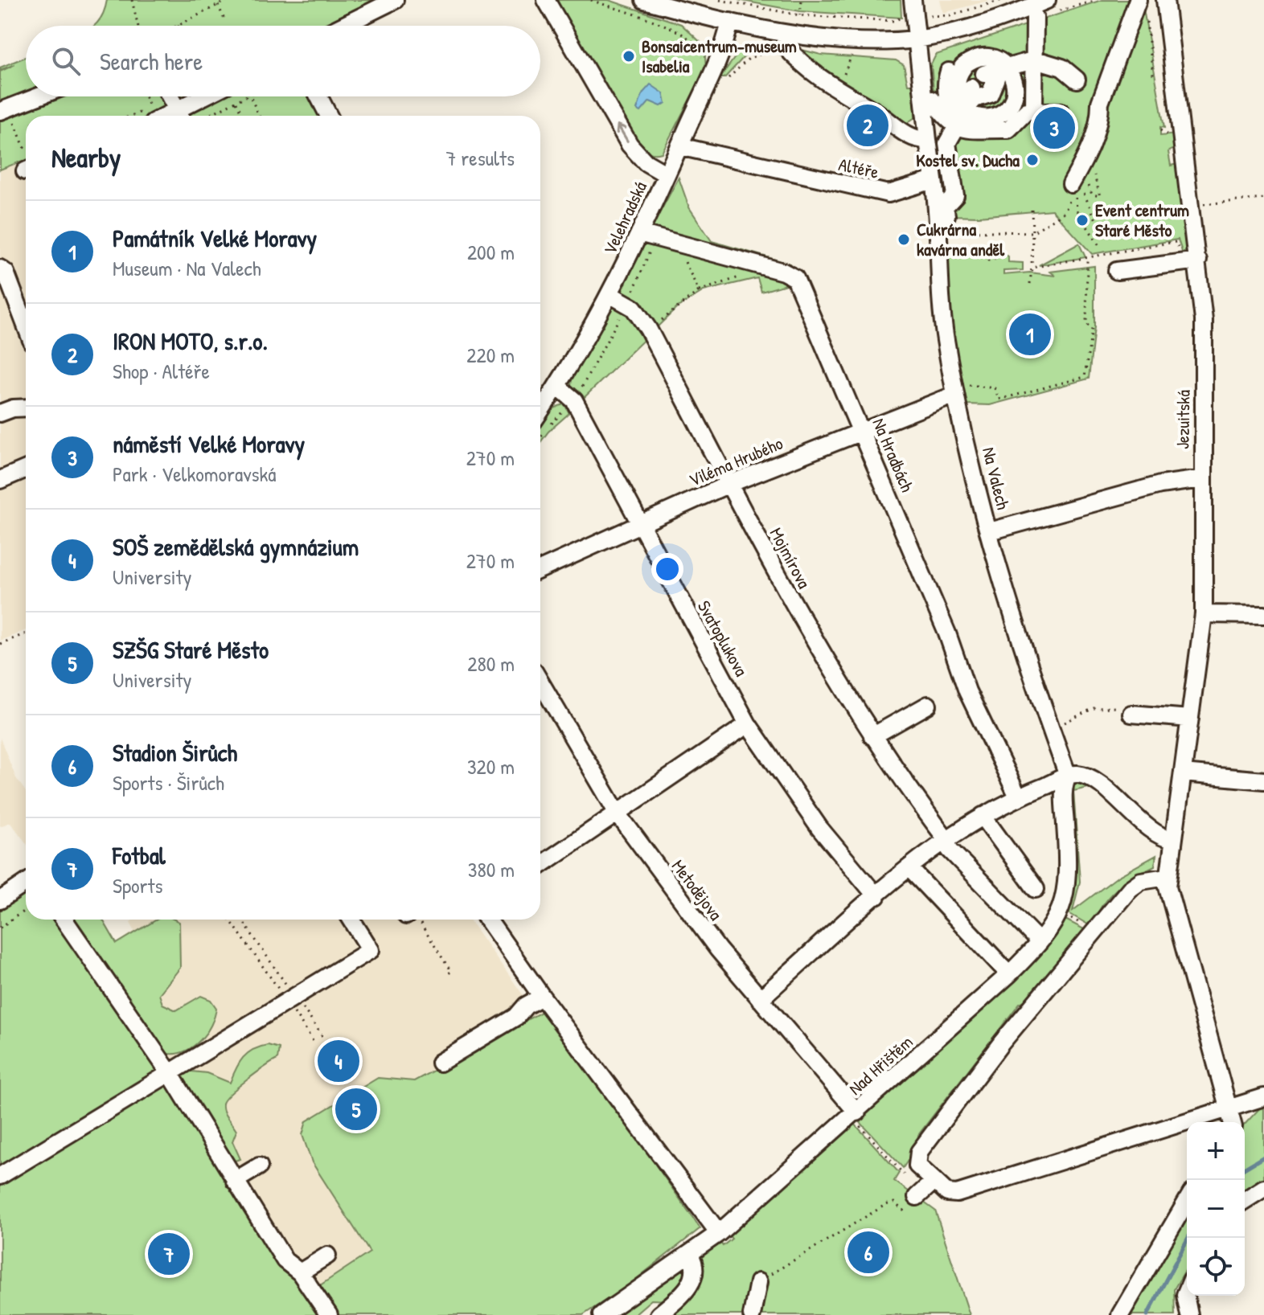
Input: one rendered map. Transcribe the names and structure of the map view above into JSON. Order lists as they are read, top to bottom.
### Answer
{
  "streets": {
    "street": [
      "Altéře",
      "Velehradská",
      "Jezuitská",
      "Na Hradbách",
      "Viléma Hrubého",
      "Na Valech",
      "Mojmírova",
      "Svatoplukova",
      "Metodějova",
      "Nad Hřištěm"
    ]
  },
  "crossings": [
    ["Altéře", "Velehradská"],
    ["Altéře", "Na Valech"],
    ["Velehradská", "Na Hradbách"],
    ["Velehradská", "Mojmírova"],
    ["Velehradská", "Svatoplukova"],
    ["Na Hradbách", "Viléma Hrubého"],
    ["Viléma Hrubého", "Na Valech"],
    ["Viléma Hrubého", "Mojmírova"],
    ["Viléma Hrubého", "Svatoplukova"],
    ["Na Valech", "Nad Hřištěm"],
    ["Mojmírova", "Nad Hřištěm"],
    ["Metodějova", "Nad Hřištěm"]
  ],
  "places": [
    "Bonsaicentrum-museum Isabelia",
    "Kostel sv. Ducha",
    "Event centrum Staré Město",
    "Cukrárna kavárna anděl"
  ],
  "page": {
    "search": "Search here",
    "pins": [
      "2",
      "3",
      "1",
      "4",
      "5",
      "6",
      "7"
    ],
    "heading": ["Nearby", "7 results"],
    "list": [
      {
        "mark": "1",
        "name": "Památník Velké Moravy",
        "note": "Museum · Na Valech",
        "value": "200 m"
      },
      {
        "mark": "2",
        "name": "IRON MOTO, s.r.o.",
        "note": "Shop · Altéře",
        "value": "220 m"
      },
      {
        "mark": "3",
        "name": "náměstí Velké Moravy",
        "note": "Park · Velkomoravská",
        "value": "270 m"
      },
      {
        "mark": "4",
        "name": "SOŠ zemědělská gymnázium",
        "note": "University",
        "value": "270 m"
      },
      {
        "mark": "5",
        "name": "SZŠG Staré Město",
        "note": "University",
        "value": "280 m"
      },
      {
        "mark": "6",
        "name": "Stadion Širůch",
        "note": "Sports · Širůch",
        "value": "320 m"
      },
      {
        "mark": "7",
        "name": "Fotbal",
        "note": "Sports",
        "value": "380 m"
      }
    ],
    "map_buttons": ["+", "−"]
  }
}
